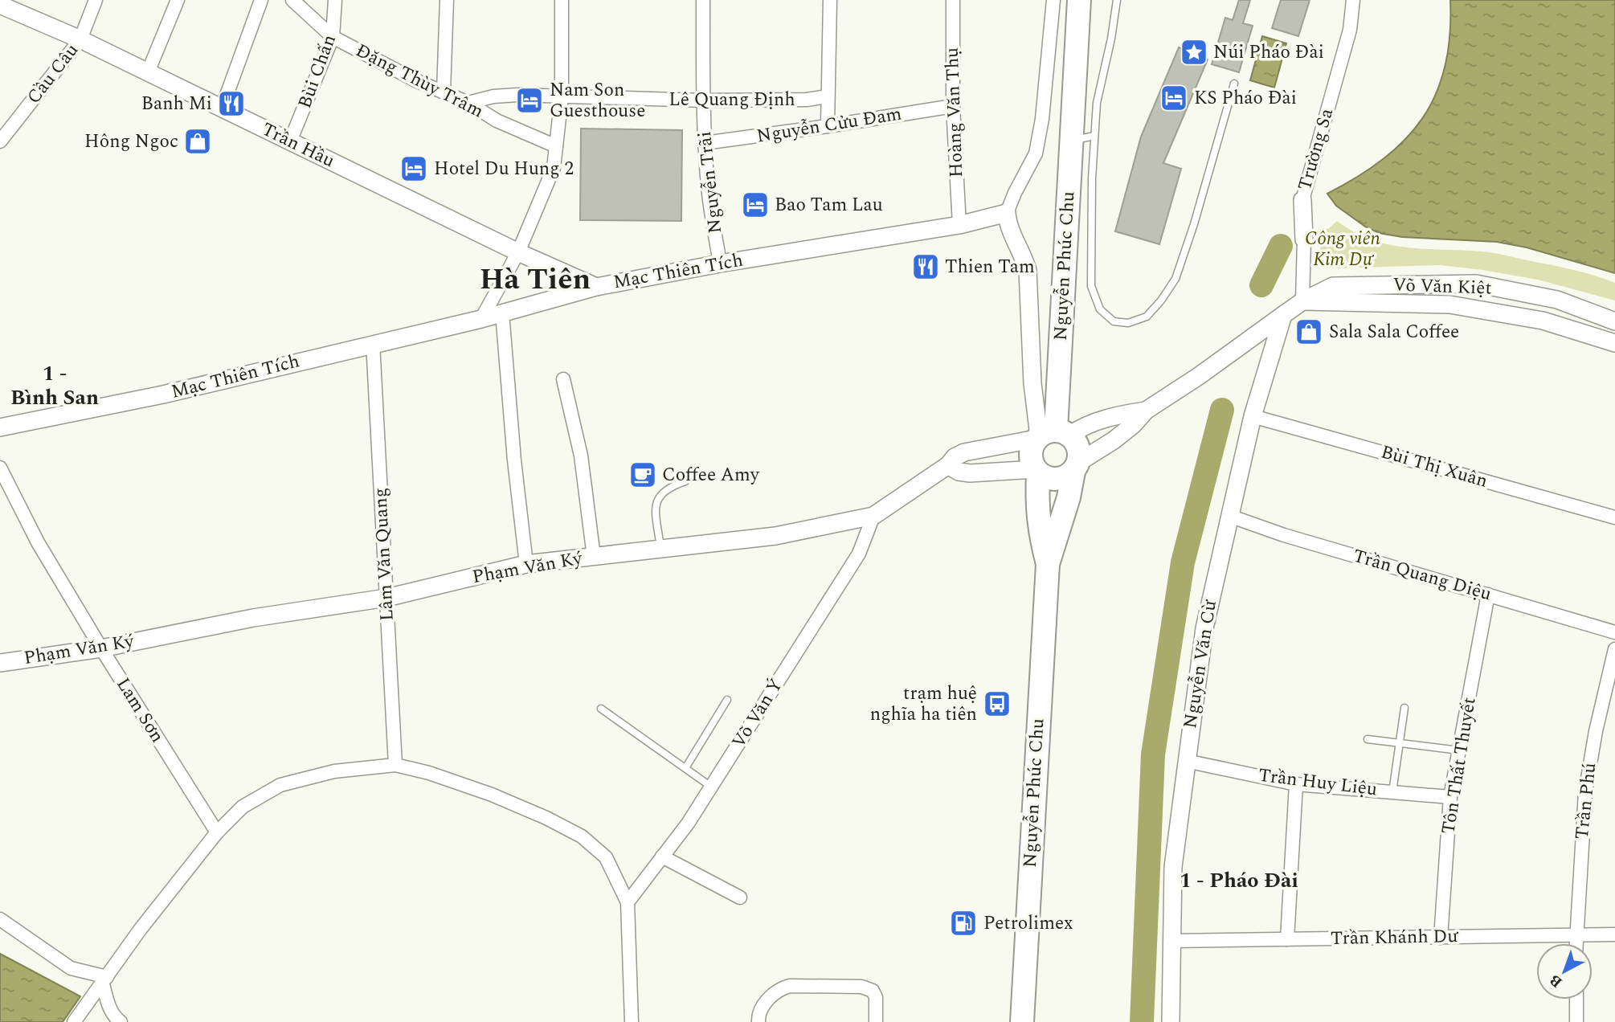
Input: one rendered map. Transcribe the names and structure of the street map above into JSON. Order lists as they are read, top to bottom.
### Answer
{
  "streets": {
    "highway": ["Nguyễn Phúc Chu"],
    "street": [
      "Bùi Chấn",
      "Cầu Câu",
      "Đặng Thùy Trâm",
      "Lê Quang Định",
      "Hoàng Văn Thụ",
      "Nguyễn Cửu Đam",
      "Trần Hầu",
      "Trường Sa",
      "Nguyễn Trãi",
      "Mạc Thiên Tích",
      "Võ Văn Kiệt",
      "Bùi Thị Xuân",
      "Lâm Văn Quang",
      "Phạm Văn Ký",
      "Trần Quang Diệu",
      "Nguyễn Văn Cừ",
      "Lam Sơn",
      "Võ Văn Ý",
      "Tôn Thất Thuyết",
      "Trần Huy Liệu",
      "Trần Phú",
      "Trần Khánh Dư"
    ]
  },
  "crossings": [
    ["Bùi Chấn", "Đặng Thùy Trâm"],
    ["Bùi Chấn", "Trần Hầu"],
    ["Cầu Câu", "Trần Hầu"],
    ["Đặng Thùy Trâm", "Lê Quang Định"],
    ["Lê Quang Định", "Nguyễn Trãi"],
    ["Hoàng Văn Thụ", "Nguyễn Cửu Đam"],
    ["Hoàng Văn Thụ", "Mạc Thiên Tích"],
    ["Nguyễn Cửu Đam", "Nguyễn Trãi"],
    ["Trần Hầu", "Mạc Thiên Tích"],
    ["Trường Sa", "Võ Văn Kiệt"],
    ["Nguyễn Trãi", "Mạc Thiên Tích"],
    ["Nguyễn Phúc Chu", "Võ Văn Kiệt"],
    ["Nguyễn Phúc Chu", "Phạm Văn Ký"],
    ["Mạc Thiên Tích", "Lâm Văn Quang"],
    ["Võ Văn Kiệt", "Phạm Văn Ký"],
    ["Võ Văn Kiệt", "Nguyễn Văn Cừ"],
    ["Bùi Thị Xuân", "Nguyễn Văn Cừ"],
    ["Lâm Văn Quang", "Phạm Văn Ký"],
    ["Phạm Văn Ký", "Lam Sơn"],
    ["Phạm Văn Ký", "Võ Văn Ý"],
    ["Trần Quang Diệu", "Nguyễn Văn Cừ"],
    ["Trần Quang Diệu", "Tôn Thất Thuyết"],
    ["Nguyễn Văn Cừ", "Trần Huy Liệu"],
    ["Nguyễn Văn Cừ", "Trần Khánh Dư"],
    ["Tôn Thất Thuyết", "Trần Huy Liệu"],
    ["Tôn Thất Thuyết", "Trần Khánh Dư"],
    ["Trần Phú", "Trần Khánh Dư"]
  ],
  "districts": ["Hà Tiên", "1 - Bình San", "1 - Pháo Đài"],
  "parks": ["Công viên Kim Dự"],
  "places": {
    "place": ["Núi Pháo Đài"],
    "hotel": [
      "KS Pháo Đài",
      "Nam Son Guesthouse",
      "Hotel Du Hung 2",
      "Bao Tam Lau"
    ],
    "restaurant": ["Banh Mi", "Thien Tam"],
    "shop": ["Hông Ngoc", "Sala Sala Coffee"],
    "cafe": ["Coffee Amy"],
    "bus stop": ["trạm huệ nghĩa ha tiên"],
    "fuel station": ["Petrolimex"]
  },
  "north": "bottom left"
}
